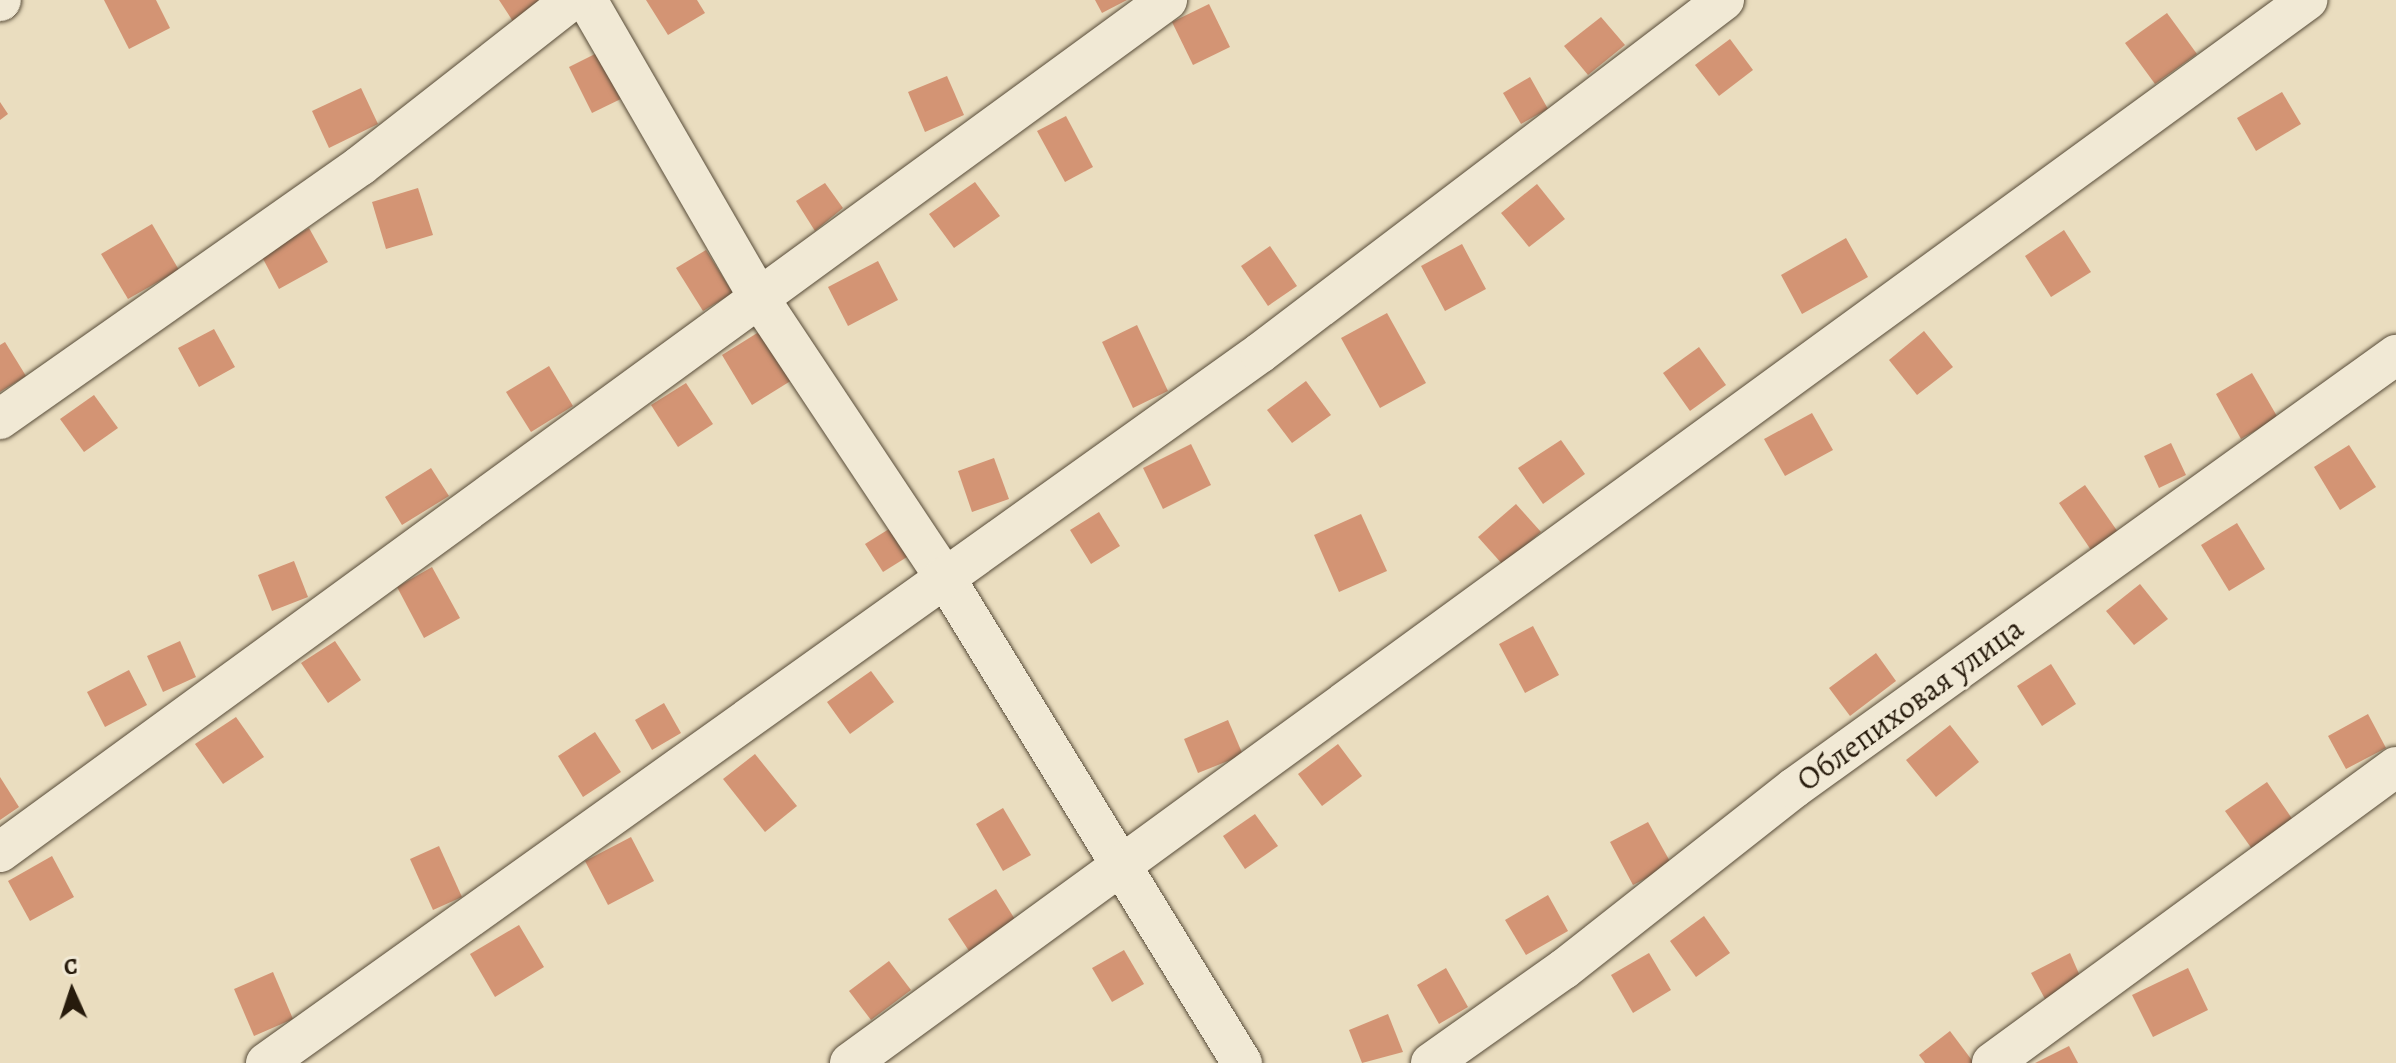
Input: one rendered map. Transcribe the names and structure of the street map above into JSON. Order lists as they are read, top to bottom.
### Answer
{
  "streets": {
    "street": ["Облепиховая улица"]
  },
  "north": "top"
}
